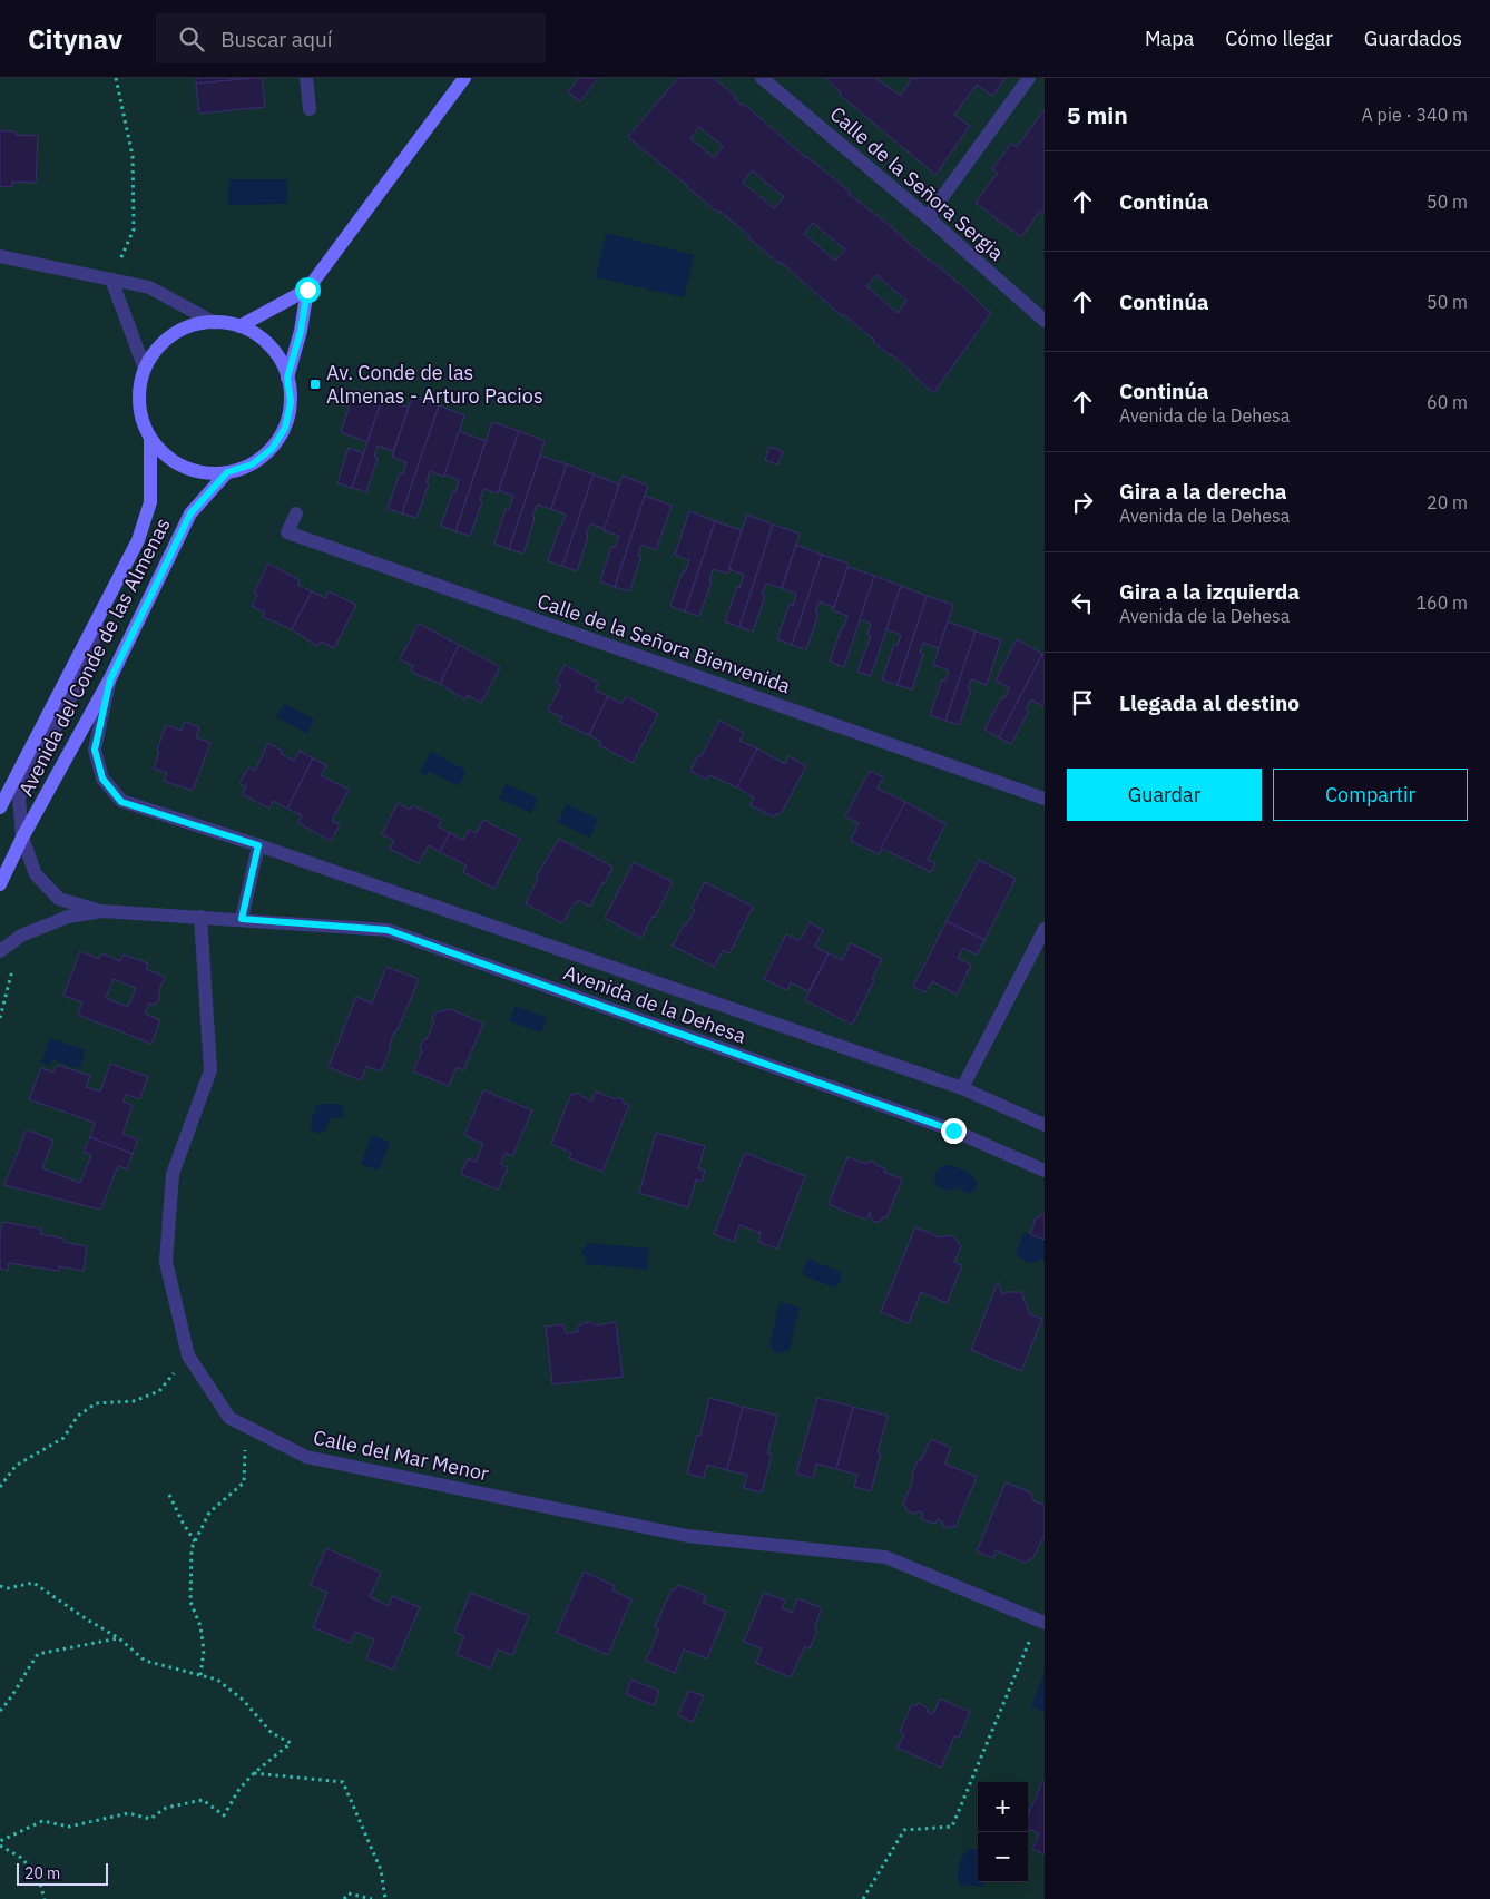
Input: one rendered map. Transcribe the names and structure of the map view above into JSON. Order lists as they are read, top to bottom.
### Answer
{
  "streets": {
    "main road": ["Avenida del Conde de las Almenas"],
    "street": [
      "Calle de la Señora Sergia",
      "Calle de la Señora Bienvenida",
      "Avenida de la Dehesa",
      "Calle del Mar Menor"
    ]
  },
  "crossings": [
    ["Avenida del Conde de las Almenas", "Avenida de la Dehesa"],
    ["Avenida de la Dehesa", "Calle del Mar Menor"]
  ],
  "places": {
    "transit": ["Av. Conde de las Almenas - Arturo Pacios"]
  },
  "scale_bar": "20 m",
  "page": {
    "header": "Citynav",
    "search": "Buscar aquí",
    "nav": ["Mapa", "Cómo llegar", "Guardados"],
    "heading": ["5 min", "A pie · 340 m"],
    "list": [
      ["Continúa", "50 m"],
      ["Continúa", "50 m"],
      ["Continúa", "Avenida de la Dehesa", "60 m"],
      ["Gira a la derecha", "Avenida de la Dehesa", "20 m"],
      ["Gira a la izquierda", "Avenida de la Dehesa", "160 m"],
      "Llegada al destino"
    ],
    "buttons": ["Guardar", "Compartir"],
    "map_buttons": ["+", "−"],
    "scale": "20 m"
  }
}
